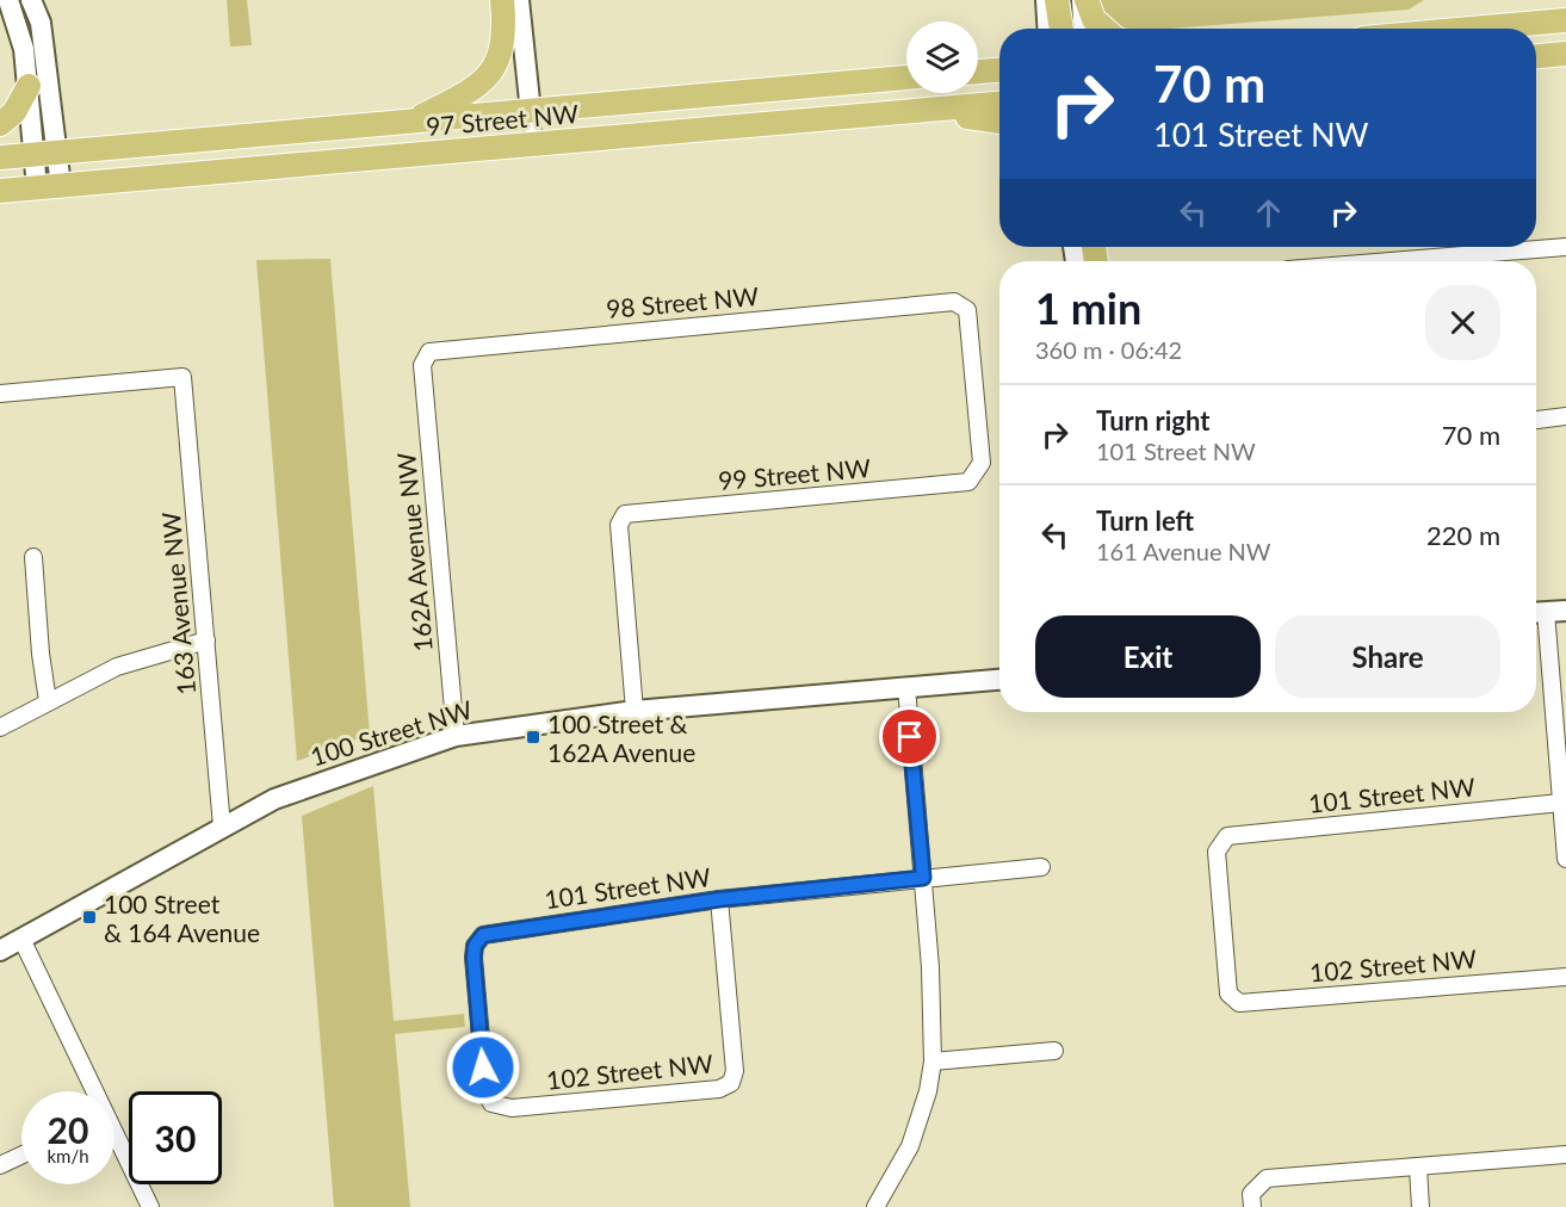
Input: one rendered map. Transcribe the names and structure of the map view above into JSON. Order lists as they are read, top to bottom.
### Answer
{
  "streets": {
    "main road": ["97 Street NW"],
    "street": [
      "98 Street NW",
      "99 Street NW",
      "162A Avenue NW",
      "163 Avenue NW",
      "100 Street NW",
      "101 Street NW",
      "102 Street NW"
    ]
  },
  "crossings": [
    ["98 Street NW", "99 Street NW"],
    ["98 Street NW", "162A Avenue NW"],
    ["99 Street NW", "100 Street NW"],
    ["162A Avenue NW", "100 Street NW"],
    ["163 Avenue NW", "100 Street NW"],
    ["101 Street NW", "102 Street NW"]
  ],
  "places": {
    "transit": ["100 Street & 162A Avenue", "100 Street & 164 Avenue"]
  },
  "page": {
    "turn": ["70 m", "101 Street NW"],
    "heading": ["1 min", "360 m · 06:42"],
    "list": [
      {
        "name": "Turn right",
        "note": "101 Street NW",
        "value": "70 m"
      },
      {
        "name": "Turn left",
        "note": "161 Avenue NW",
        "value": "220 m"
      }
    ],
    "buttons": ["Exit", "Share"],
    "speed": "20 km/h",
    "limit": "30"
  }
}
